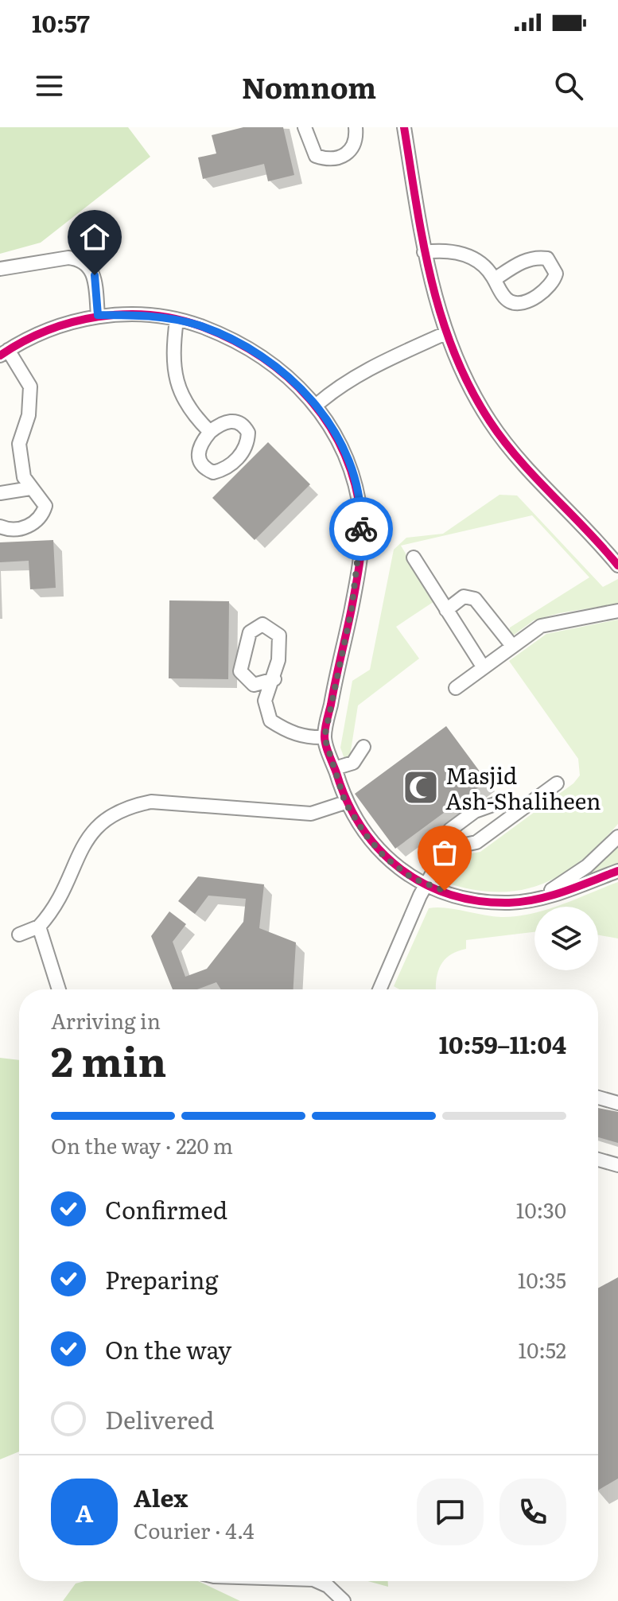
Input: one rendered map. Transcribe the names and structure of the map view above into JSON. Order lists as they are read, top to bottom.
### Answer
{
  "places": {
    "mosque": ["Masjid Ash-Shaliheen"]
  },
  "page": {
    "status": "10:57",
    "header": "Nomnom",
    "heading": ["2 min", "Arriving in", "10:59–11:04"],
    "panel": ["Alex", "Courier · 4.4"],
    "bar": "On the way · 220 m",
    "list": [
      ["Confirmed", "10:30"],
      ["Preparing", "10:35"],
      ["On the way", "10:52"],
      "Delivered"
    ],
    "round": "A"
  }
}
